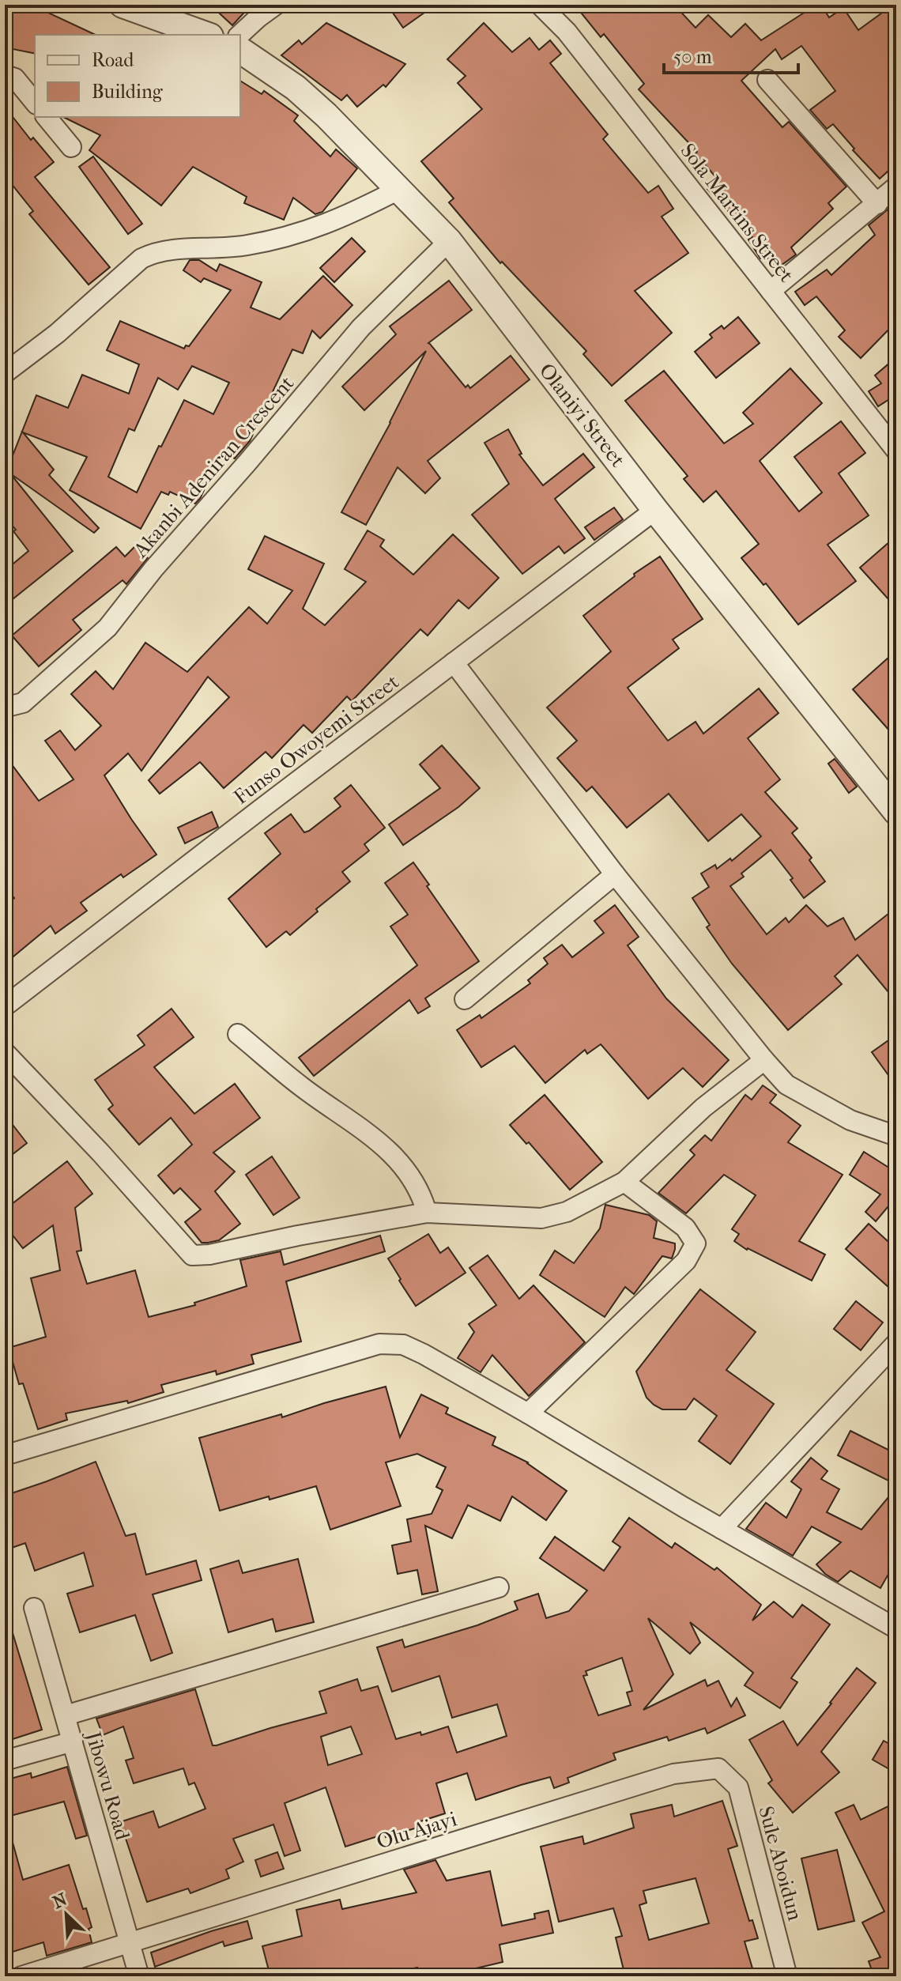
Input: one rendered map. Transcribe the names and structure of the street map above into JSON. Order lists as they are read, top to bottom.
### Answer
{
  "streets": {
    "street": [
      "Sola Martins Street",
      "Olaniyi Street",
      "Akanbi Adeniran Crescent",
      "Funso Owoyemi Street",
      "Jibowu Road",
      "Olu Ajayi",
      "Sule Aboidun"
    ]
  },
  "crossings": [
    ["Olaniyi Street", "Akanbi Adeniran Crescent"],
    ["Olaniyi Street", "Funso Owoyemi Street"],
    ["Jibowu Road", "Olu Ajayi"],
    ["Olu Ajayi", "Sule Aboidun"]
  ],
  "legend": ["Road", "Building"],
  "scale_bar": "50 m",
  "north": "top left"
}
